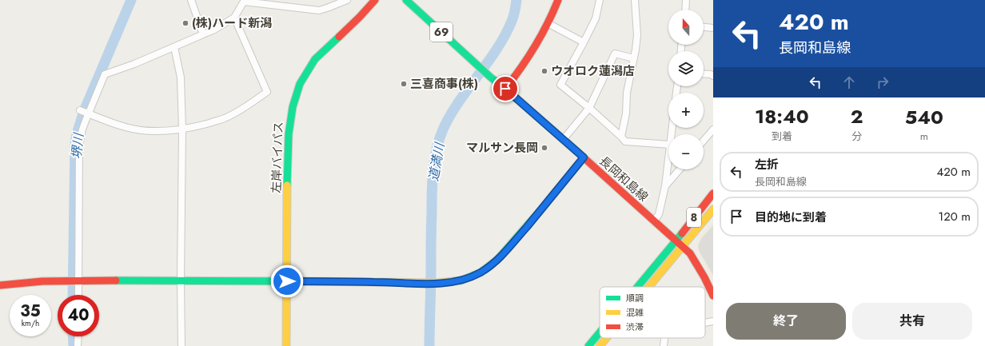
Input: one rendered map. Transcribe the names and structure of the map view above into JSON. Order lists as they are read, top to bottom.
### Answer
{
  "streets": {
    "main road": [
      "69",
      "左岸バイパス",
      "長岡和島線",
      "8"
    ]
  },
  "crossings": [
    ["長岡和島線", "8"]
  ],
  "water": ["堺川", "道満川"],
  "places": [
    "(株)ハード新潟",
    "ウオロク蓮潟店",
    "三喜商事(株)",
    "マルサン長岡"
  ],
  "legend": ["順調", "混雑", "渋滞"],
  "north": "top",
  "page": {
    "turn": ["420 m", "長岡和島線"],
    "map_buttons": ["+", "−"],
    "eta": [
      "18:40",
      "到着",
      "2",
      "分",
      "540",
      "m"
    ],
    "list": [
      {
        "name": "左折",
        "note": "長岡和島線",
        "value": "420 m"
      },
      {
        "name": "目的地に到着",
        "value": "120 m"
      }
    ],
    "speed": "35 km/h",
    "limit": "40",
    "buttons": ["終了", "共有"]
  }
}
